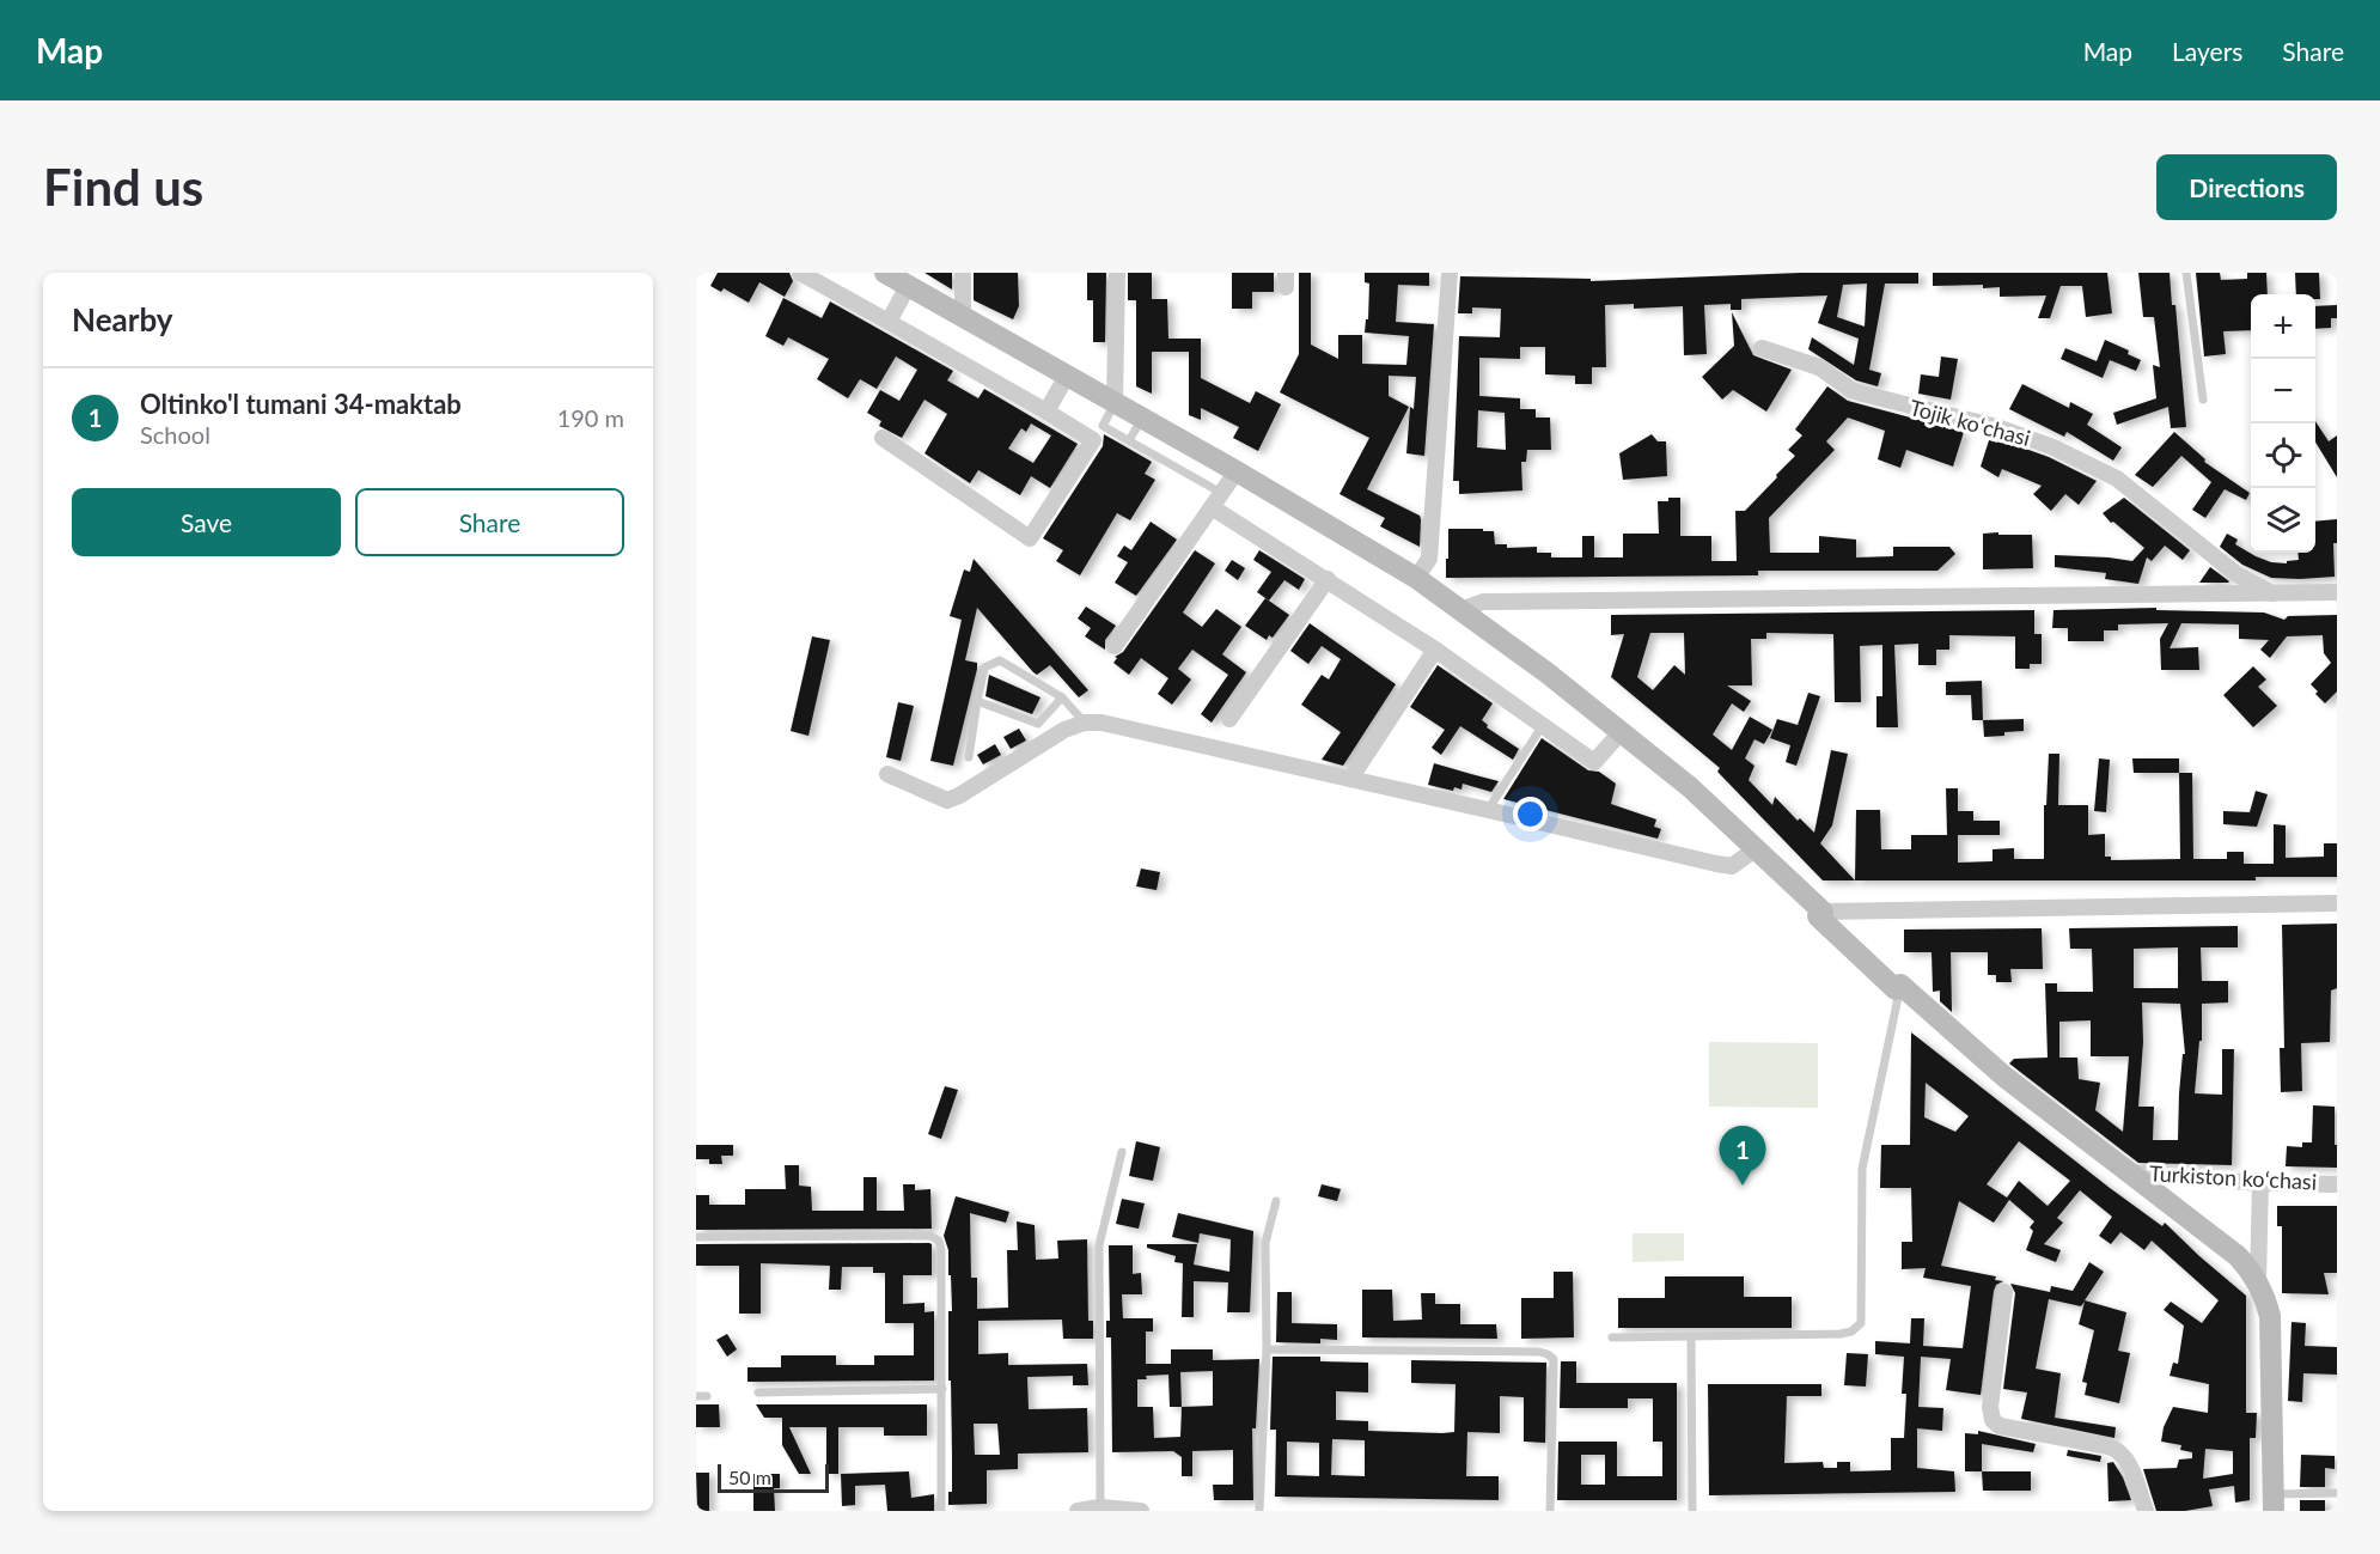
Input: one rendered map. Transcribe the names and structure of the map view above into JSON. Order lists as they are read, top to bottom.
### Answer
{
  "streets": {
    "street": ["Tojik koʻchasi", "Turkiston koʻchasi"]
  },
  "scale_bar": "50 m",
  "page": {
    "header": "Map",
    "nav": ["Map", "Layers", "Share"],
    "buttons": [
      "Directions",
      ["Save", "Share"]
    ],
    "title": "Find us",
    "heading": "Nearby",
    "map_buttons": ["+", "−"],
    "list": [
      {
        "mark": "1",
        "name": "Oltinko'l tumani 34-maktab",
        "note": "School",
        "value": "190 m"
      }
    ],
    "pins": "1",
    "scale": "50 m"
  }
}
